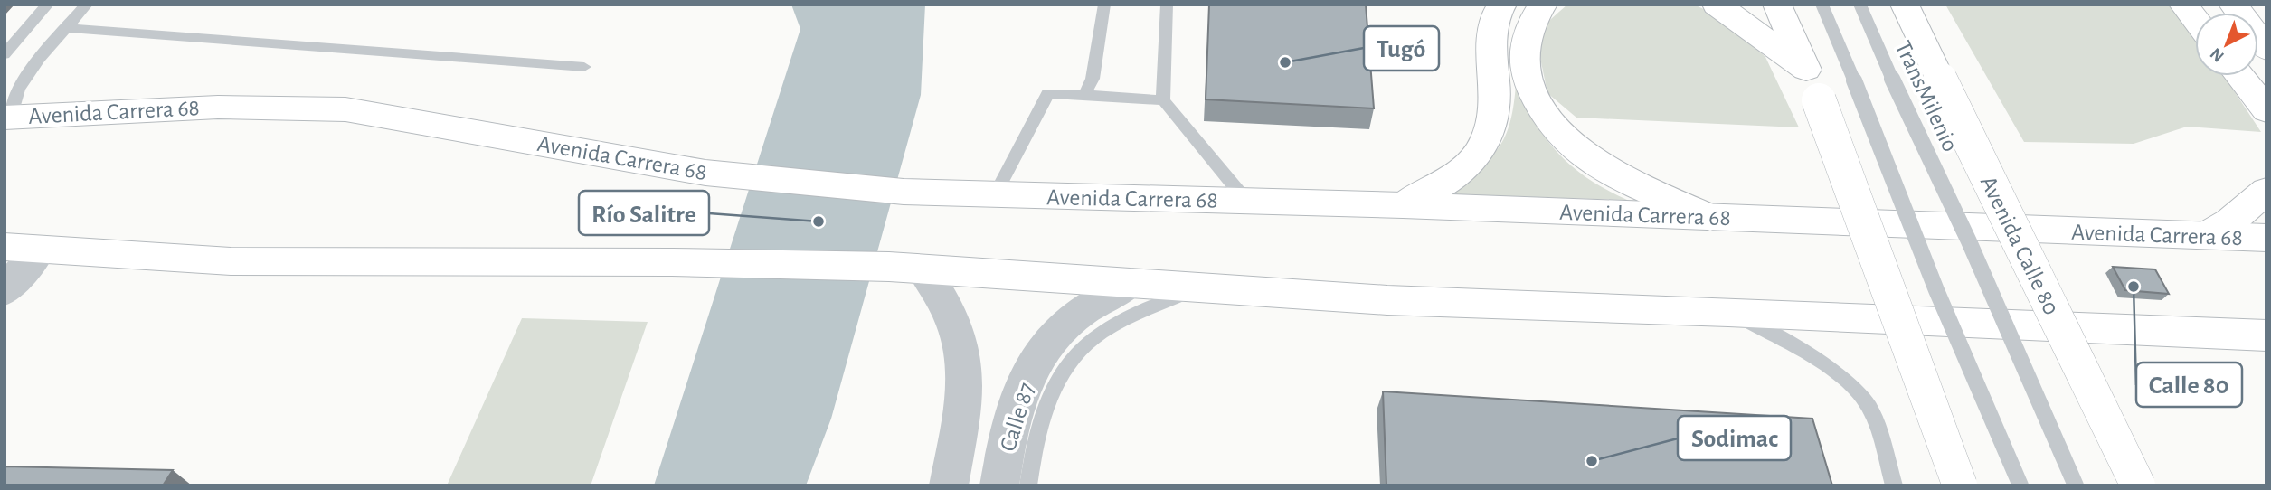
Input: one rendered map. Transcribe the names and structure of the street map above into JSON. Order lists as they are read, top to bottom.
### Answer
{
  "streets": {
    "main road": ["Avenida Carrera 68", "Avenida Calle 80"],
    "street": ["Calle 87"],
    "lane": ["TransMilenio"]
  },
  "places": [
    "Tugó",
    "Río Salitre",
    "Calle 80",
    "Sodimac"
  ],
  "north": "bottom left"
}
